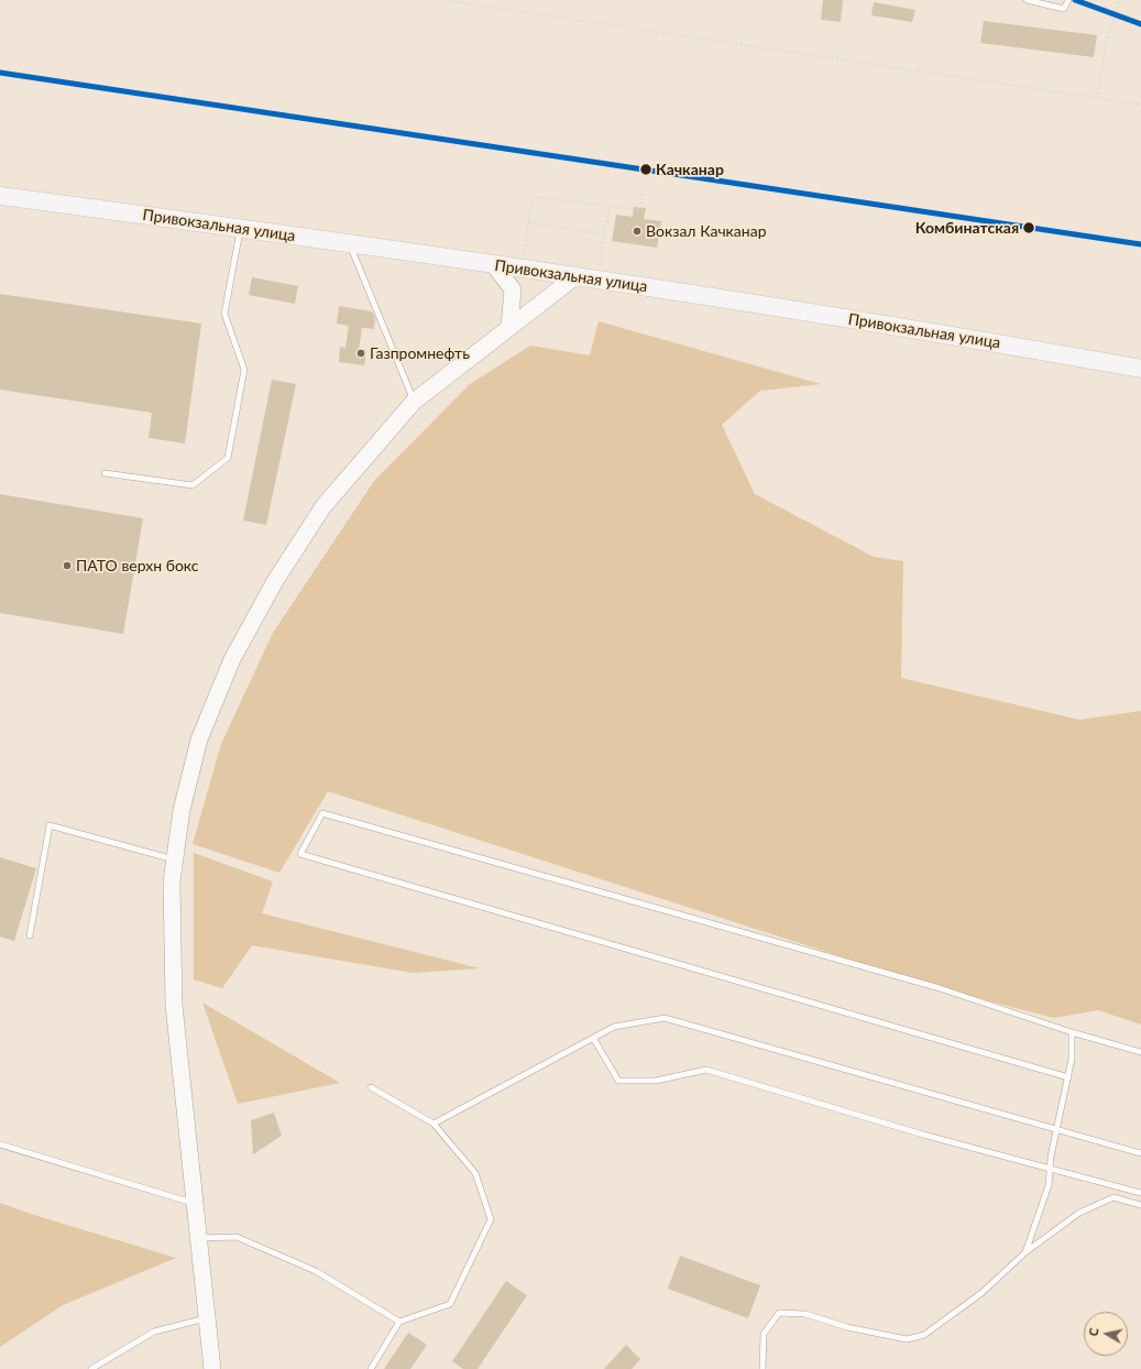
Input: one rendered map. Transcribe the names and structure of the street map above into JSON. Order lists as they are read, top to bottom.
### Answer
{
  "streets": {
    "main road": ["Привокзальная улица"]
  },
  "places": [
    "Качканар",
    "Комбинатская",
    "Вокзал Качканар",
    "Газпромнефть",
    "ПАТО верхн бокс"
  ],
  "north": "left"
}
